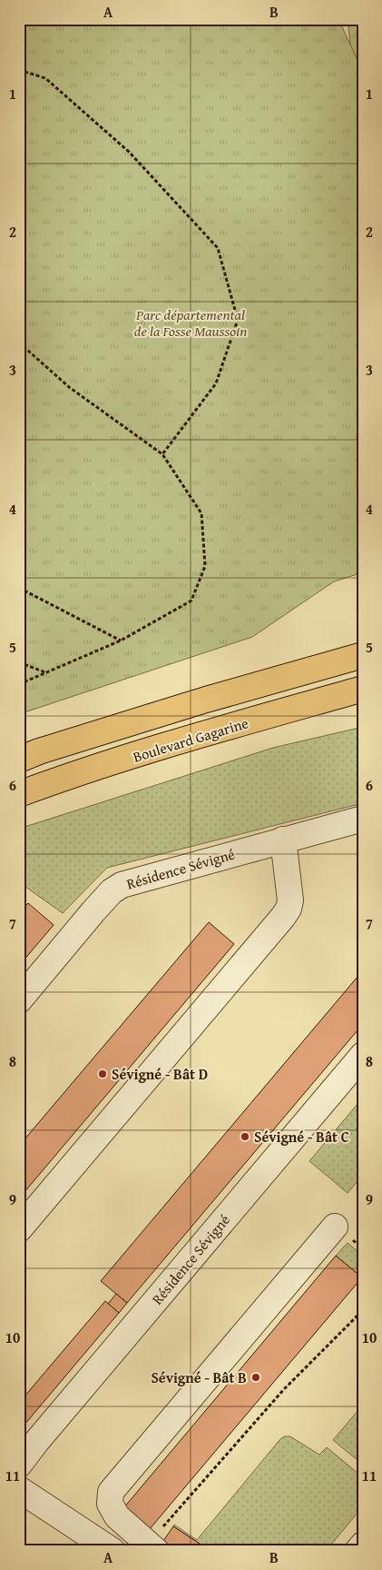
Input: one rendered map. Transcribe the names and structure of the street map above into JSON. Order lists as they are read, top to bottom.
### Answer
{
  "streets": {
    "main road": ["Boulevard Gagarine"],
    "street": ["Résidence Sévigné"]
  },
  "parks": ["Parc départemental de la Fosse Maussoin"],
  "places": ["Sévigné - Bât D", "Sévigné - Bât C", "Sévigné - Bât B"],
  "grid": {
    "columns": ["A", "B"],
    "rows": [
      "1",
      "2",
      "3",
      "4",
      "5",
      "6",
      "7",
      "8",
      "9",
      "10",
      "11"
    ]
  }
}
